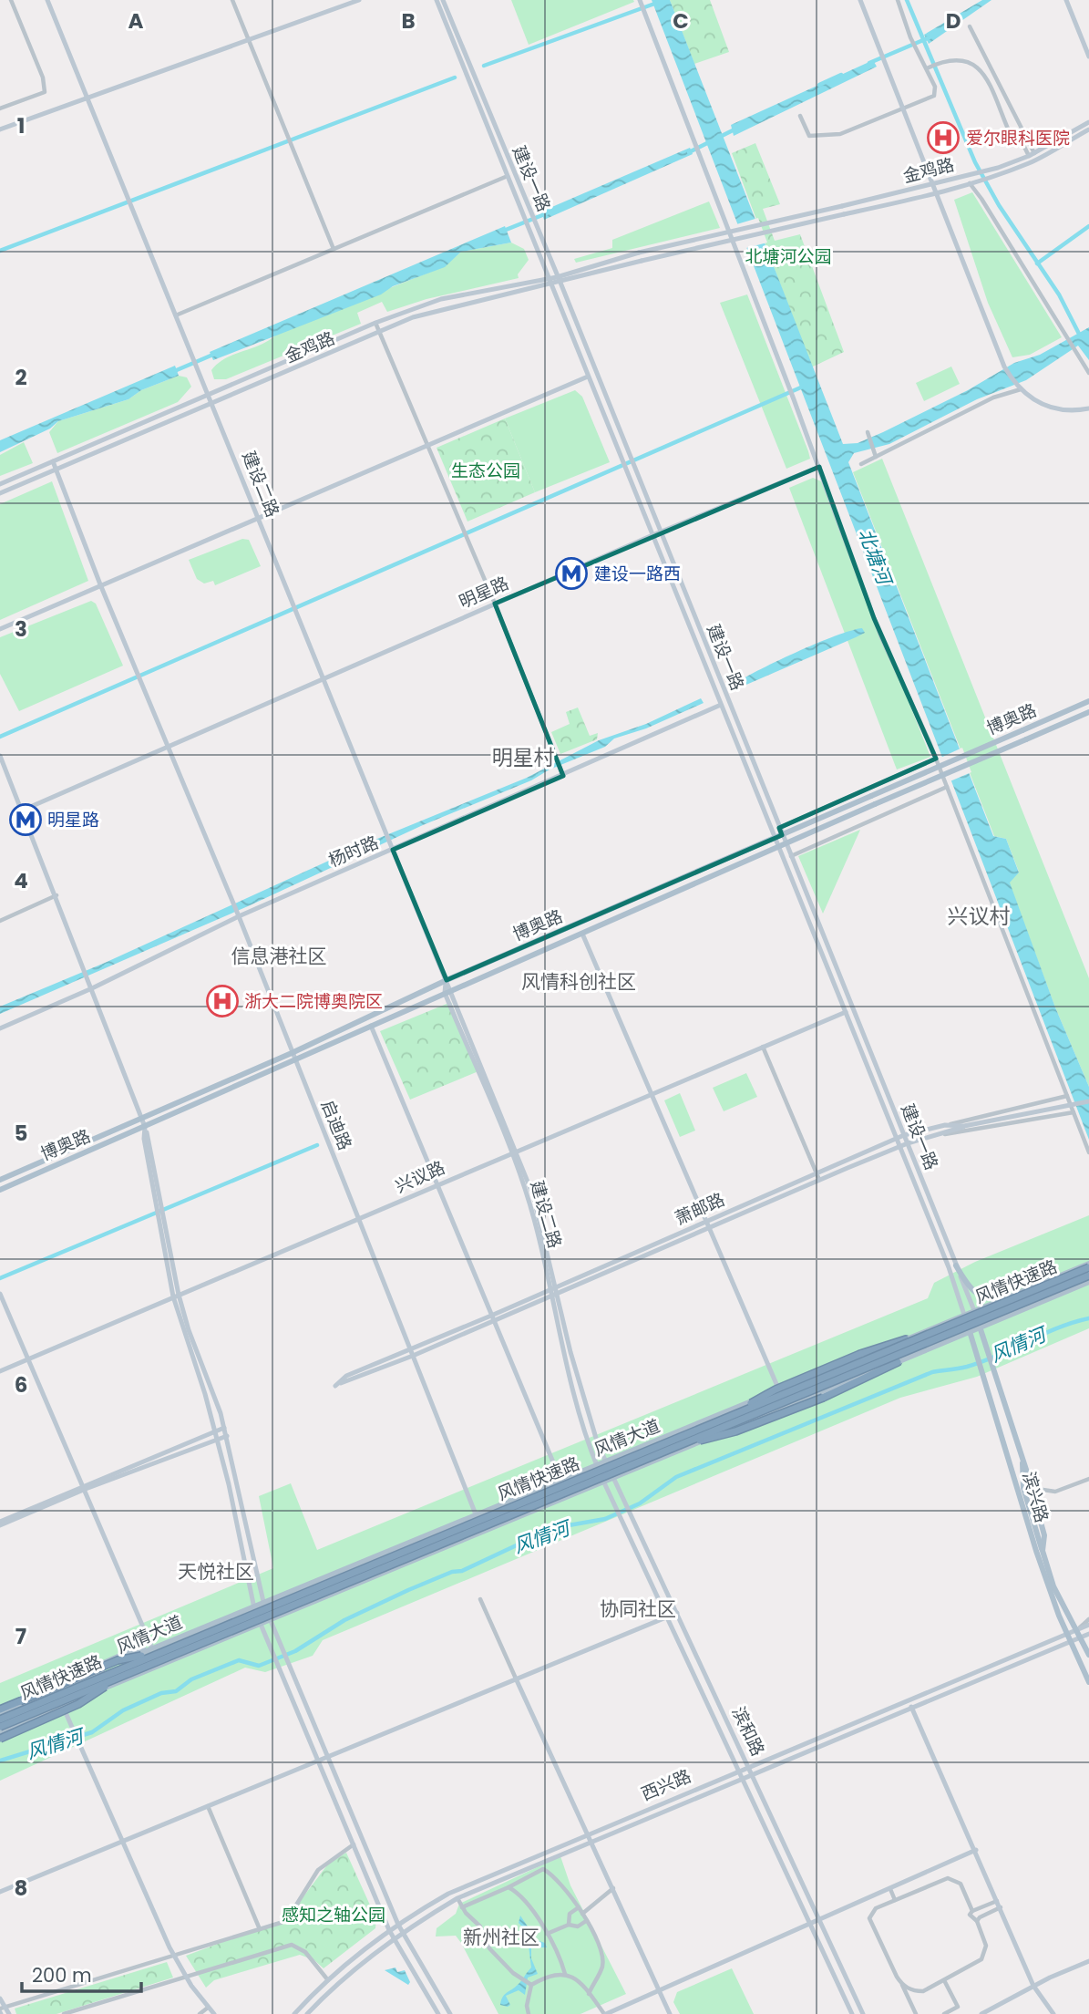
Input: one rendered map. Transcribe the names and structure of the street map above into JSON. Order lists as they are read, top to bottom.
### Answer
{
  "streets": {
    "highway": ["风情快速路"],
    "main road": ["博奥路", "风情大道", "滨兴路"],
    "street": [
      "金鸡路",
      "建设一路",
      "建设二路",
      "明星路",
      "杨时路",
      "启迪路",
      "兴议路",
      "萧邮路",
      "滨和路",
      "西兴路"
    ]
  },
  "crossings": [
    ["金鸡路", "建设一路"],
    ["金鸡路", "建设二路"],
    ["金鸡路", "启迪路"],
    ["建设一路", "明星路"],
    ["建设一路", "博奥路"],
    ["建设一路", "杨时路"],
    ["建设一路", "兴议路"],
    ["建设一路", "萧邮路"],
    ["建设一路", "风情大道"],
    ["建设一路", "滨兴路"],
    ["建设二路", "明星路"],
    ["建设二路", "博奥路"],
    ["建设二路", "杨时路"],
    ["建设二路", "兴议路"],
    ["建设二路", "风情大道"],
    ["建设二路", "滨和路"],
    ["明星路", "启迪路"],
    ["博奥路", "启迪路"],
    ["杨时路", "启迪路"],
    ["启迪路", "兴议路"],
    ["启迪路", "风情大道"],
    ["风情快速路", "风情大道"],
    ["风情大道", "滨兴路"],
    ["风情大道", "滨和路"],
    ["滨兴路", "西兴路"],
    ["滨和路", "西兴路"]
  ],
  "districts": [
    "明星村",
    "兴议村",
    "信息港社区",
    "风情科创社区",
    "天悦社区",
    "协同社区",
    "新州社区"
  ],
  "water": ["北塘河", "风情河"],
  "parks": ["北塘河公园", "生态公园", "感知之轴公园"],
  "places": {
    "hospital": ["爱尔眼科医院", "浙大二院博奥院区"],
    "metro station": ["建设一路西", "明星路"]
  },
  "scale_bar": "200 m",
  "grid": {
    "columns": [
      "A",
      "B",
      "C",
      "D"
    ],
    "rows": [
      "1",
      "2",
      "3",
      "4",
      "5",
      "6",
      "7",
      "8"
    ]
  }
}
